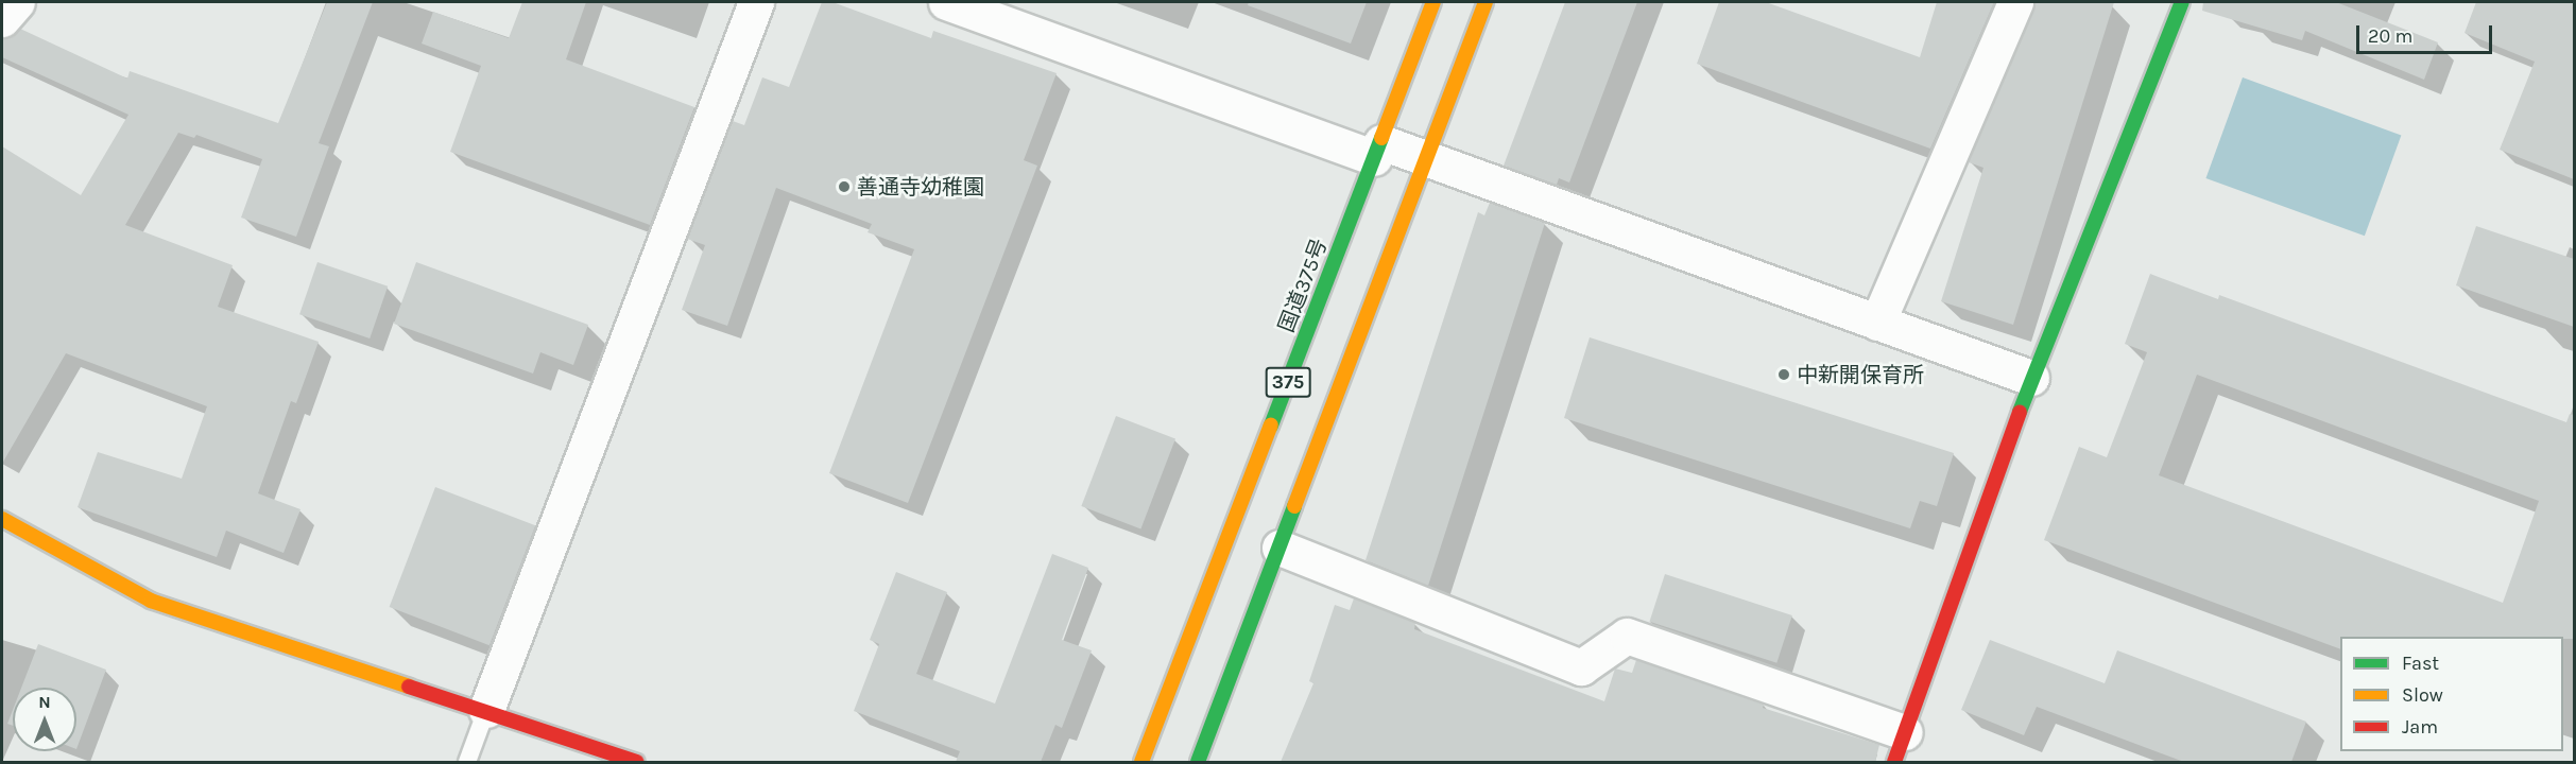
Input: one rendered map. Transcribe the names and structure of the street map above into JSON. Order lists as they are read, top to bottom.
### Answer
{
  "streets": {
    "main road": ["国道375号", "375"]
  },
  "places": ["善通寺幼稚園", "中新開保育所"],
  "legend": ["Fast", "Slow", "Jam"],
  "scale_bar": "20 m",
  "north": "top"
}
